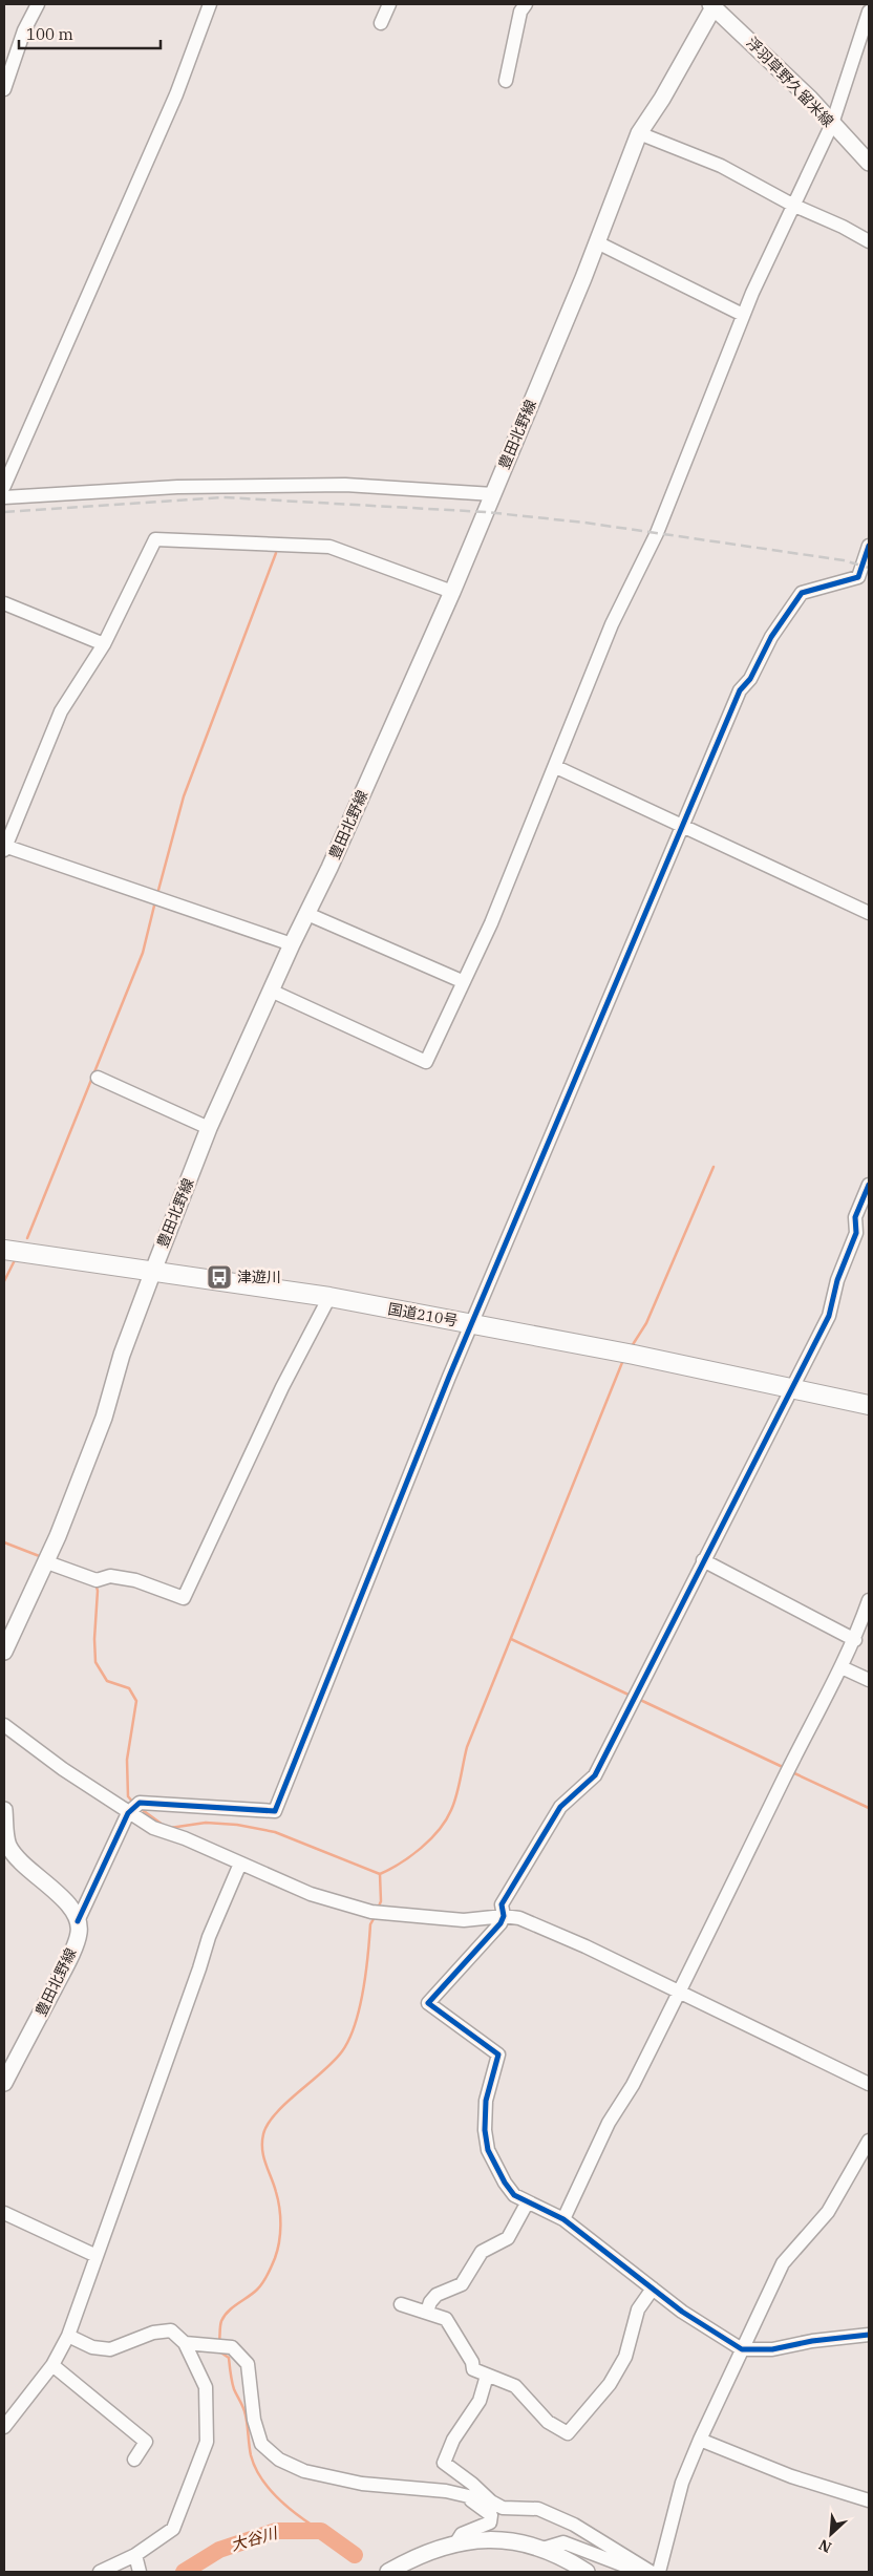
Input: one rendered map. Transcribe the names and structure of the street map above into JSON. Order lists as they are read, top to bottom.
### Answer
{
  "streets": {
    "highway": ["国道210号"],
    "main road": ["浮羽草野久留米線", "豊田北野線"]
  },
  "crossings": [
    ["浮羽草野久留米線", "豊田北野線"],
    ["豊田北野線", "国道210号"]
  ],
  "water": ["大谷川"],
  "places": {
    "bus stop": ["津遊川"]
  },
  "scale_bar": "100 m",
  "north": "bottom left"
}
